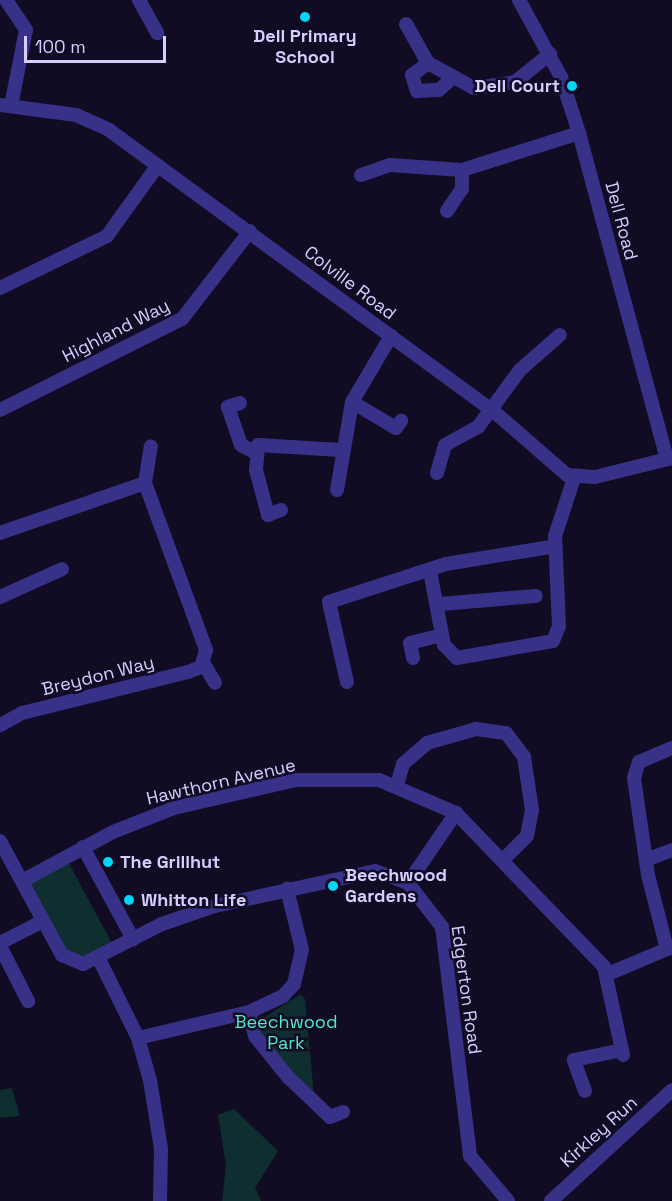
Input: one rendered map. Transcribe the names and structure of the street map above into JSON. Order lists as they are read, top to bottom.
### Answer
{
  "streets": {
    "street": [
      "Dell Road",
      "Colville Road",
      "Highland Way",
      "Breydon Way",
      "Hawthorn Avenue",
      "Edgerton Road",
      "Kirkley Run"
    ]
  },
  "crossings": [
    ["Colville Road", "Highland Way"]
  ],
  "parks": ["Beechwood Park"],
  "places": [
    "Dell Primary School",
    "Dell Court",
    "The Grillhut",
    "Beechwood Gardens",
    "Whitton Life"
  ],
  "scale_bar": "100 m"
}
